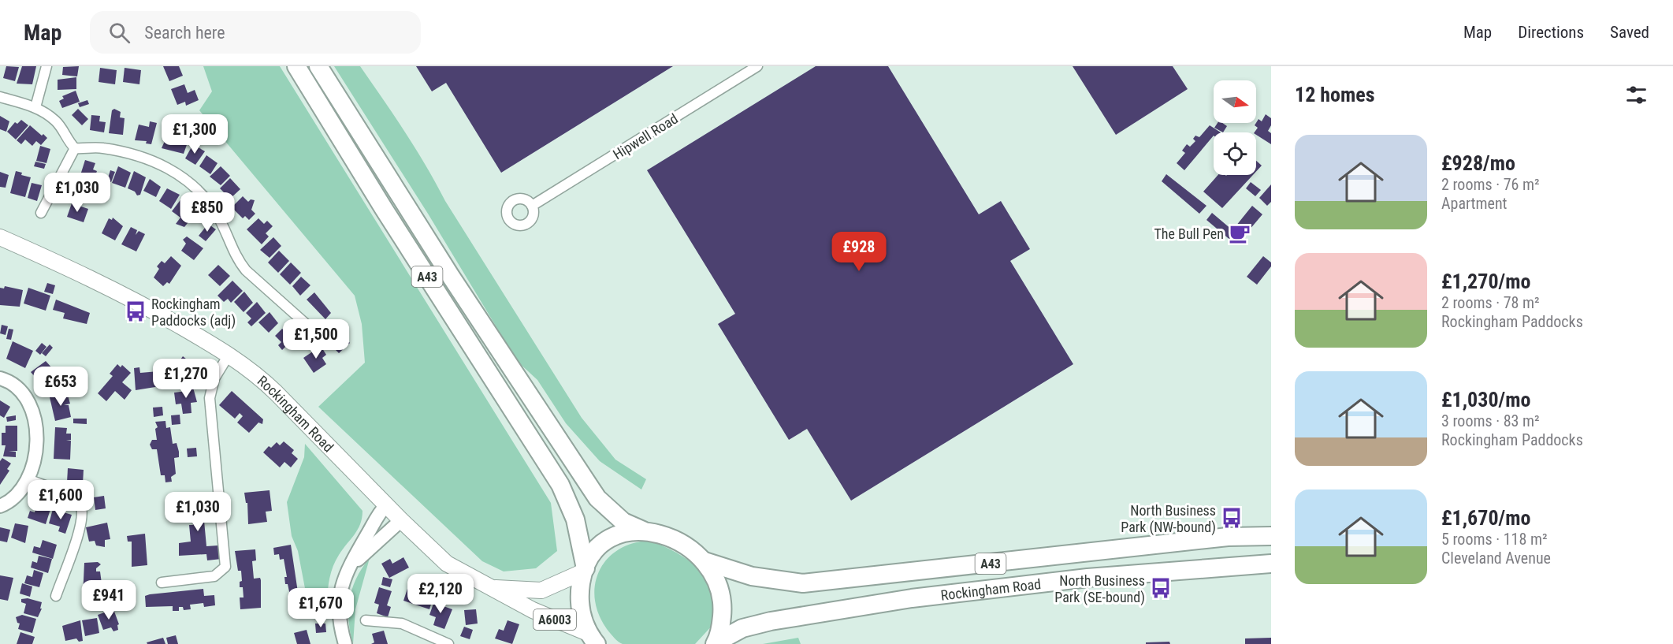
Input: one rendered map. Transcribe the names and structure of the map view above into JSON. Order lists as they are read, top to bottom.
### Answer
{
  "streets": {
    "highway": ["A43", "Rockingham Road"],
    "main road": ["A6003"],
    "street": ["Hipwell Road"]
  },
  "crossings": [
    ["A43", "Rockingham Road"]
  ],
  "places": {
    "cafe": ["The Bull Pen"],
    "bus stop": ["Rockingham Paddocks (adj)", "North Business Park (NW-bound)", "North Business Park (SE-bound)"]
  },
  "north": "right",
  "page": {
    "header": "Map",
    "search": "Search here",
    "nav": ["Map", "Directions", "Saved"],
    "heading": "12 homes",
    "price": [
      "£1,300",
      "£1,030",
      "£850",
      "£928",
      "£1,500",
      "£1,270",
      "£653",
      "£1,600",
      "£1,030",
      "£2,120",
      "£941",
      "£1,670"
    ],
    "list": [
      {
        "name": "£928/mo",
        "note": "2 rooms · 76 m² · Apartment"
      },
      {
        "name": "£1,270/mo",
        "note": "2 rooms · 78 m² · Rockingham Paddocks"
      },
      {
        "name": "£1,030/mo",
        "note": "3 rooms · 83 m² · Rockingham Paddocks"
      },
      {
        "name": "£1,670/mo",
        "note": "5 rooms · 118 m² · Cleveland Avenue"
      }
    ]
  }
}
